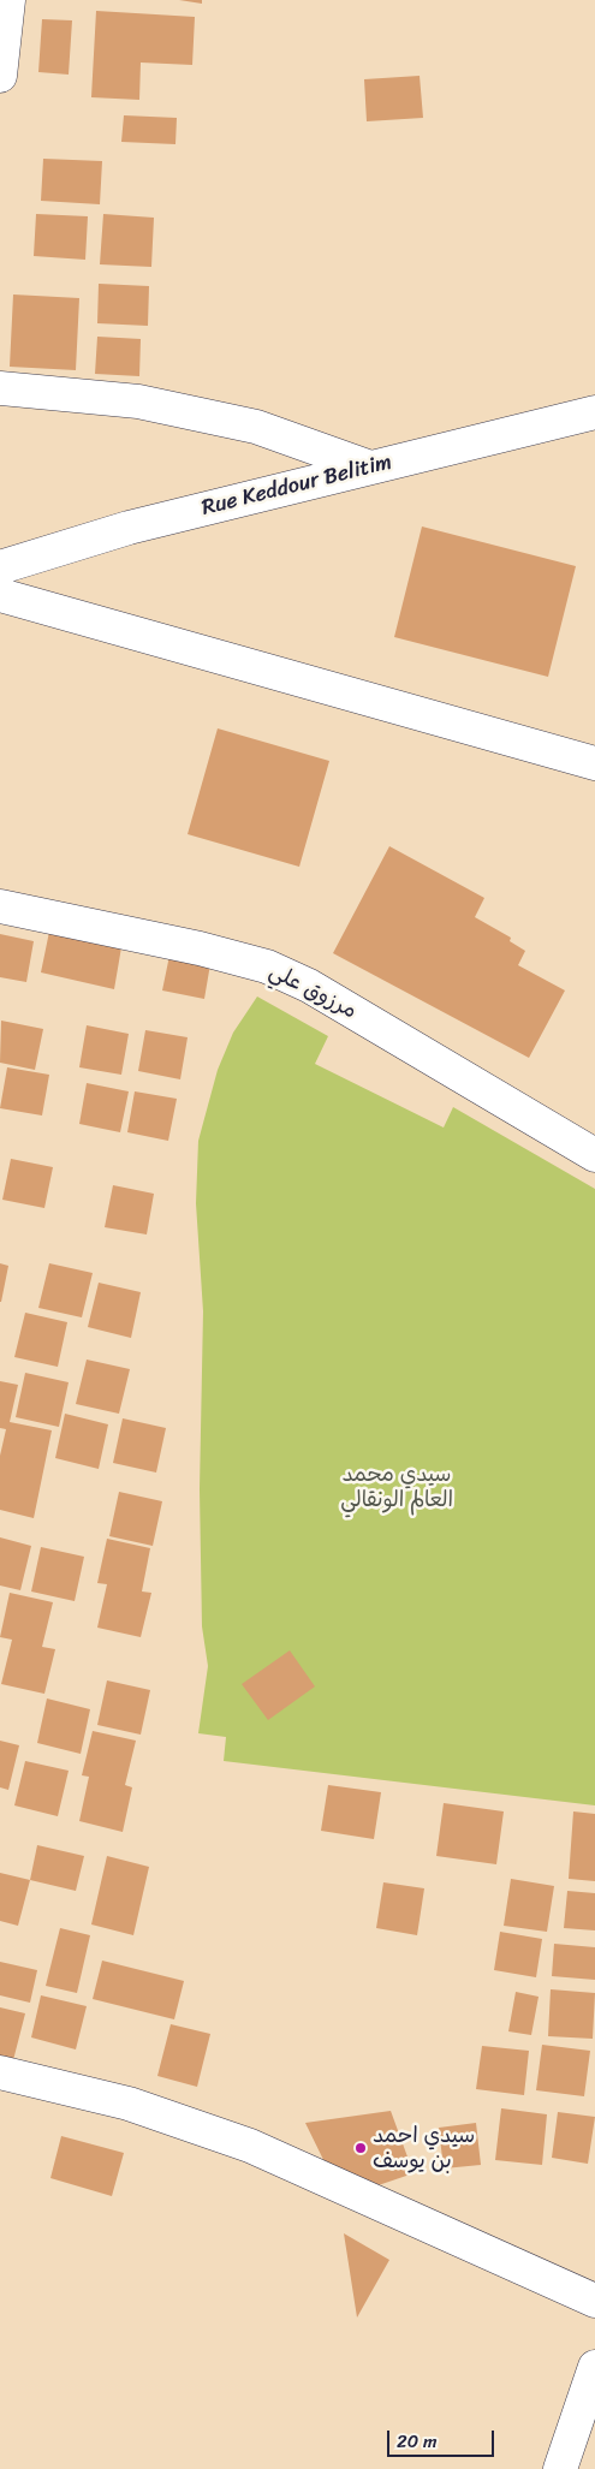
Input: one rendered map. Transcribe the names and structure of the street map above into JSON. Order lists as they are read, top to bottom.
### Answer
{
  "streets": {
    "street": ["Rue Keddour Belitim", "مرزوق علي"]
  },
  "parks": ["سيدي محمد العالم الونقالي"],
  "places": ["سيدي احمد بن يوسف"],
  "scale_bar": "20 m"
}
